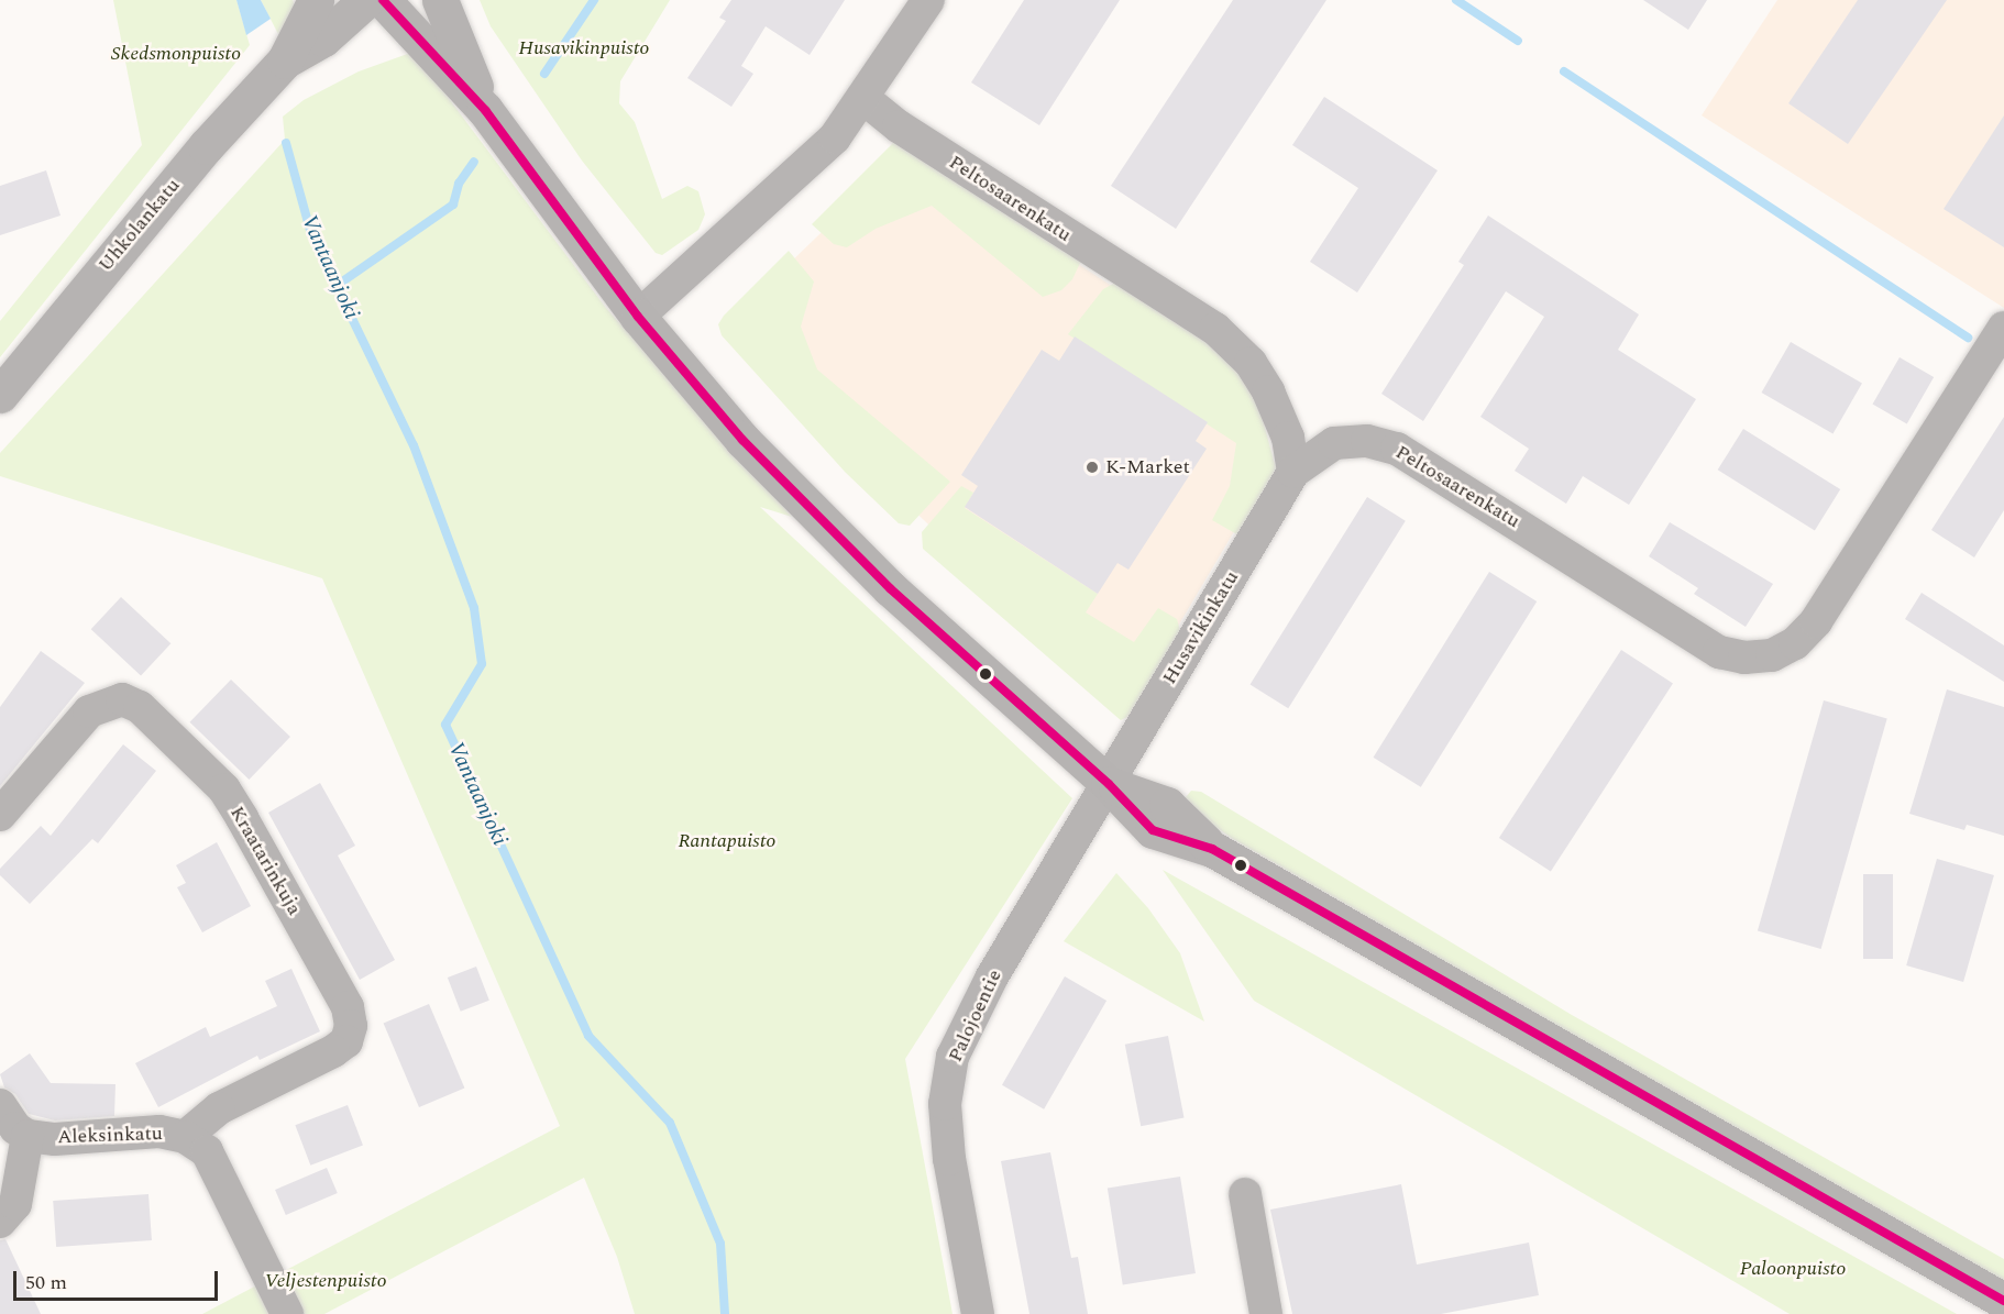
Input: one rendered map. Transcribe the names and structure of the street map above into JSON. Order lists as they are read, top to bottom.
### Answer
{
  "streets": {
    "street": [
      "Peltosaarenkatu",
      "Uhkolankatu",
      "Husavikinkatu",
      "Kraatarinkuja",
      "Palojoentie",
      "Aleksinkatu"
    ]
  },
  "crossings": [
    ["Peltosaarenkatu", "Husavikinkatu"],
    ["Husavikinkatu", "Palojoentie"],
    ["Kraatarinkuja", "Aleksinkatu"]
  ],
  "water": ["Vantaanjoki"],
  "parks": [
    "Husavikinpuisto",
    "Skedsmonpuisto",
    "Rantapuisto",
    "Paloonpuisto",
    "Veljestenpuisto"
  ],
  "places": ["K-Market"],
  "scale_bar": "50 m"
}
